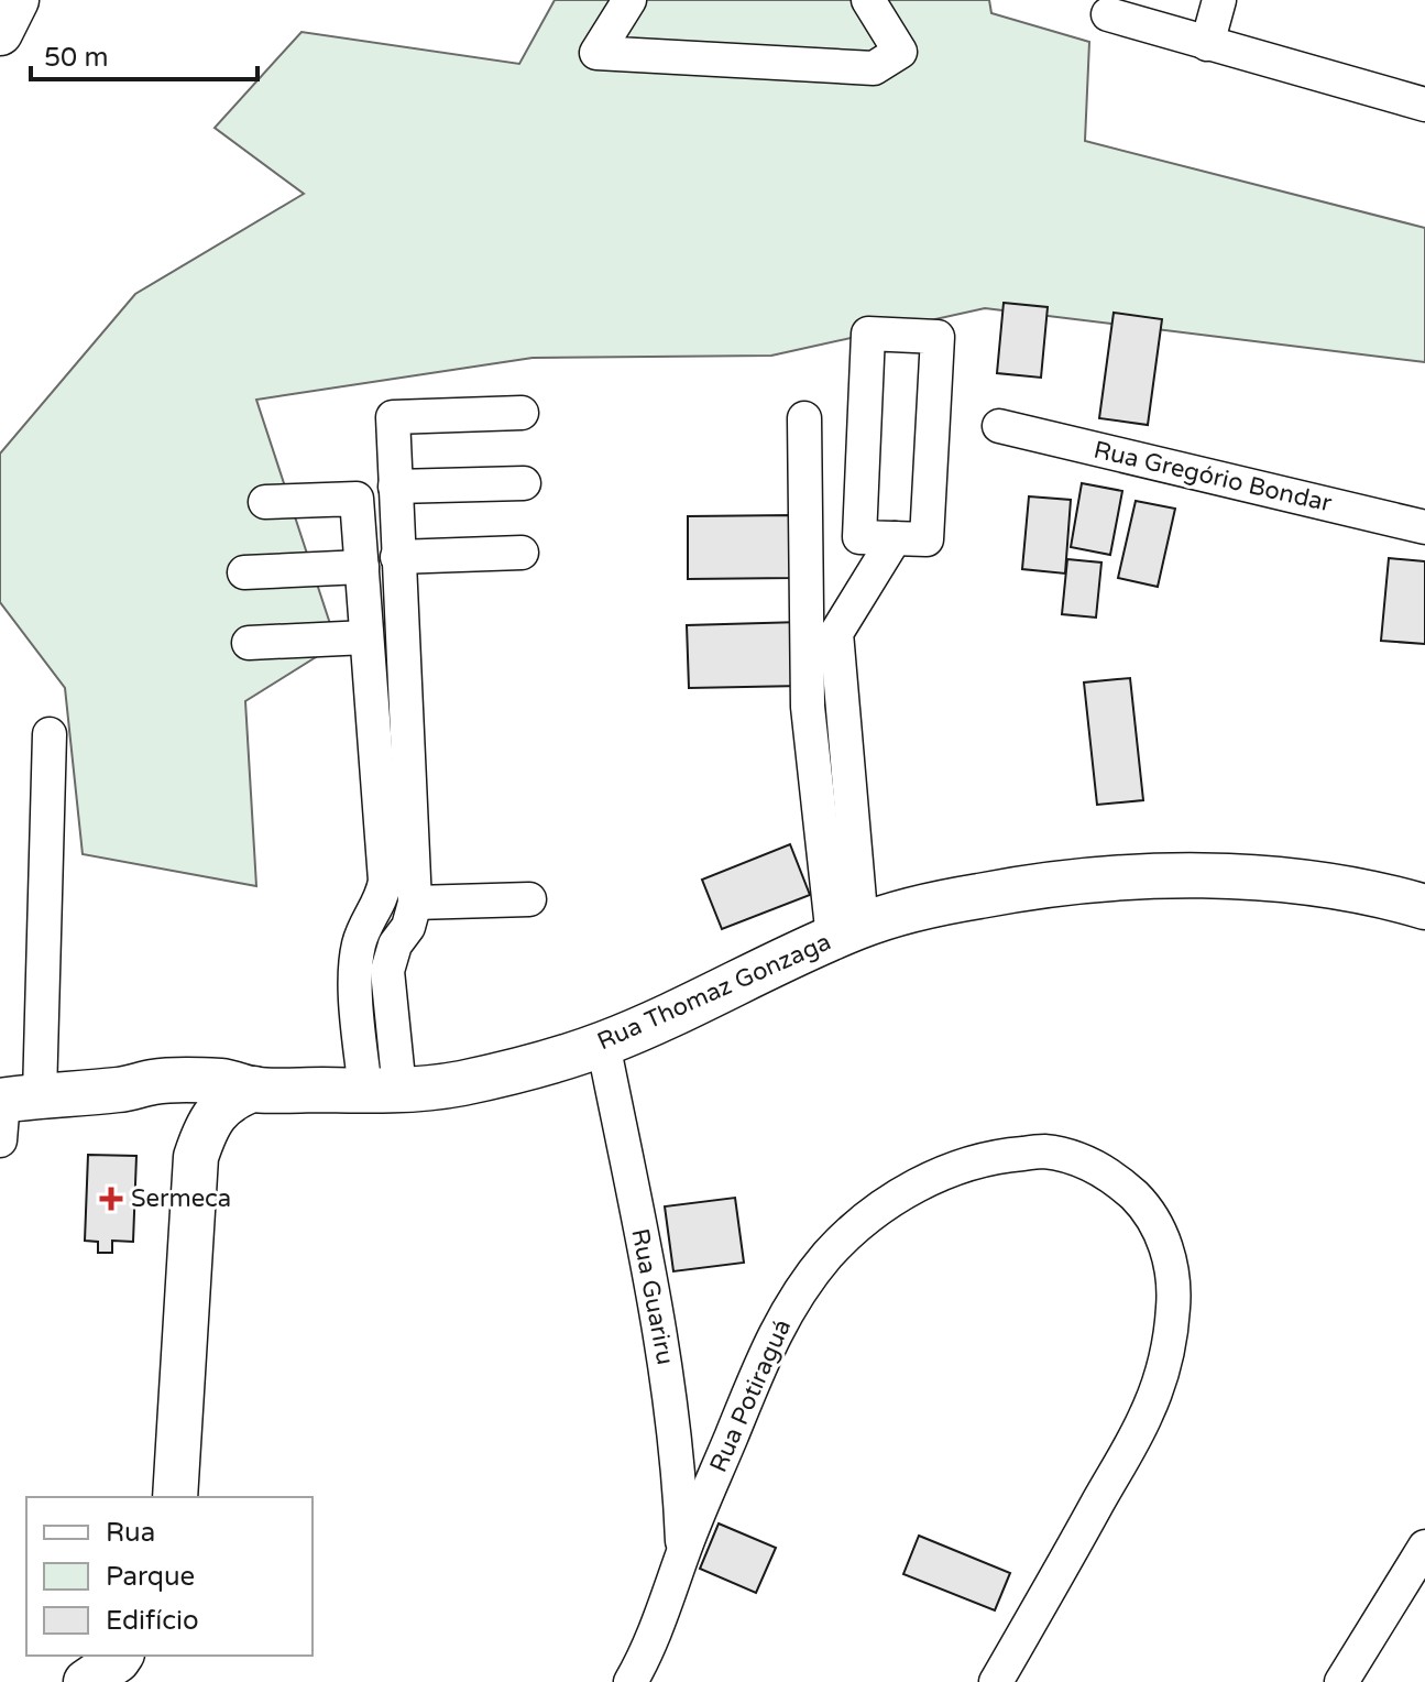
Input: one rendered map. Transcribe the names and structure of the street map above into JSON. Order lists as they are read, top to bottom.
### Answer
{
  "streets": {
    "main road": ["Rua Thomaz Gonzaga"],
    "street": ["Rua Gregório Bondar", "Rua Guariru", "Rua Potiraguá"]
  },
  "crossings": [
    ["Rua Thomaz Gonzaga", "Rua Guariru"],
    ["Rua Guariru", "Rua Potiraguá"]
  ],
  "places": {
    "health": ["Sermeca"]
  },
  "legend": ["Rua", "Parque", "Edifício"],
  "scale_bar": "50 m"
}
